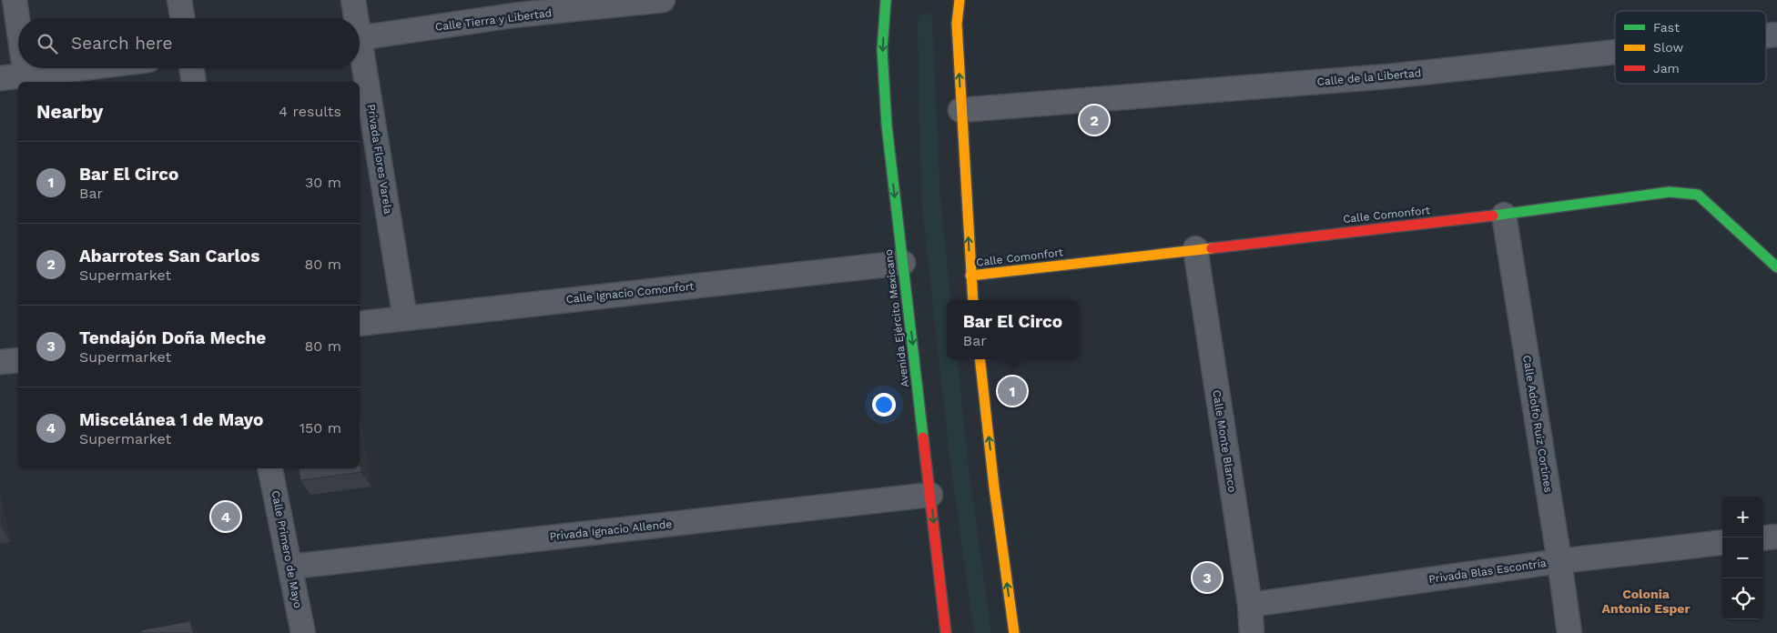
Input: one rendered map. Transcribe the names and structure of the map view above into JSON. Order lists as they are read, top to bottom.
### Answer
{
  "streets": {
    "main road": ["Calle Comonfort", "Avenida Ejército Mexicano"],
    "street": [
      "Calle Tierra y Libertad",
      "Calle de la Libertad",
      "Privada Flores Varela",
      "Calle Ignacio Comonfort",
      "Calle Adolfo Ruiz Cortines",
      "Calle Monte Blanco",
      "Privada Ignacio Allende",
      "Calle Primero de Mayo",
      "Privada Blas Escontría"
    ]
  },
  "crossings": [
    ["Privada Flores Varela", "Calle Ignacio Comonfort"],
    ["Calle Comonfort", "Calle Adolfo Ruiz Cortines"],
    ["Calle Comonfort", "Calle Monte Blanco"],
    ["Calle Ignacio Comonfort", "Avenida Ejército Mexicano"],
    ["Avenida Ejército Mexicano", "Privada Ignacio Allende"],
    ["Calle Adolfo Ruiz Cortines", "Privada Blas Escontría"],
    ["Calle Monte Blanco", "Privada Blas Escontría"],
    ["Privada Ignacio Allende", "Calle Primero de Mayo"]
  ],
  "districts": ["Colonia Antonio Esper"],
  "legend": ["Fast", "Slow", "Jam"],
  "page": {
    "search": "Search here",
    "heading": ["Nearby", "4 results"],
    "pins": [
      "2",
      "1",
      "4",
      "3"
    ],
    "list": [
      {
        "mark": "1",
        "name": "Bar El Circo",
        "note": "Bar",
        "value": "30 m"
      },
      {
        "mark": "2",
        "name": "Abarrotes San Carlos",
        "note": "Supermarket",
        "value": "80 m"
      },
      {
        "mark": "3",
        "name": "Tendajón Doña Meche",
        "note": "Supermarket",
        "value": "80 m"
      },
      {
        "mark": "4",
        "name": "Miscelánea 1 de Mayo",
        "note": "Supermarket",
        "value": "150 m"
      }
    ],
    "popup": ["Bar El Circo", "Bar"],
    "map_buttons": ["+", "−"]
  }
}
